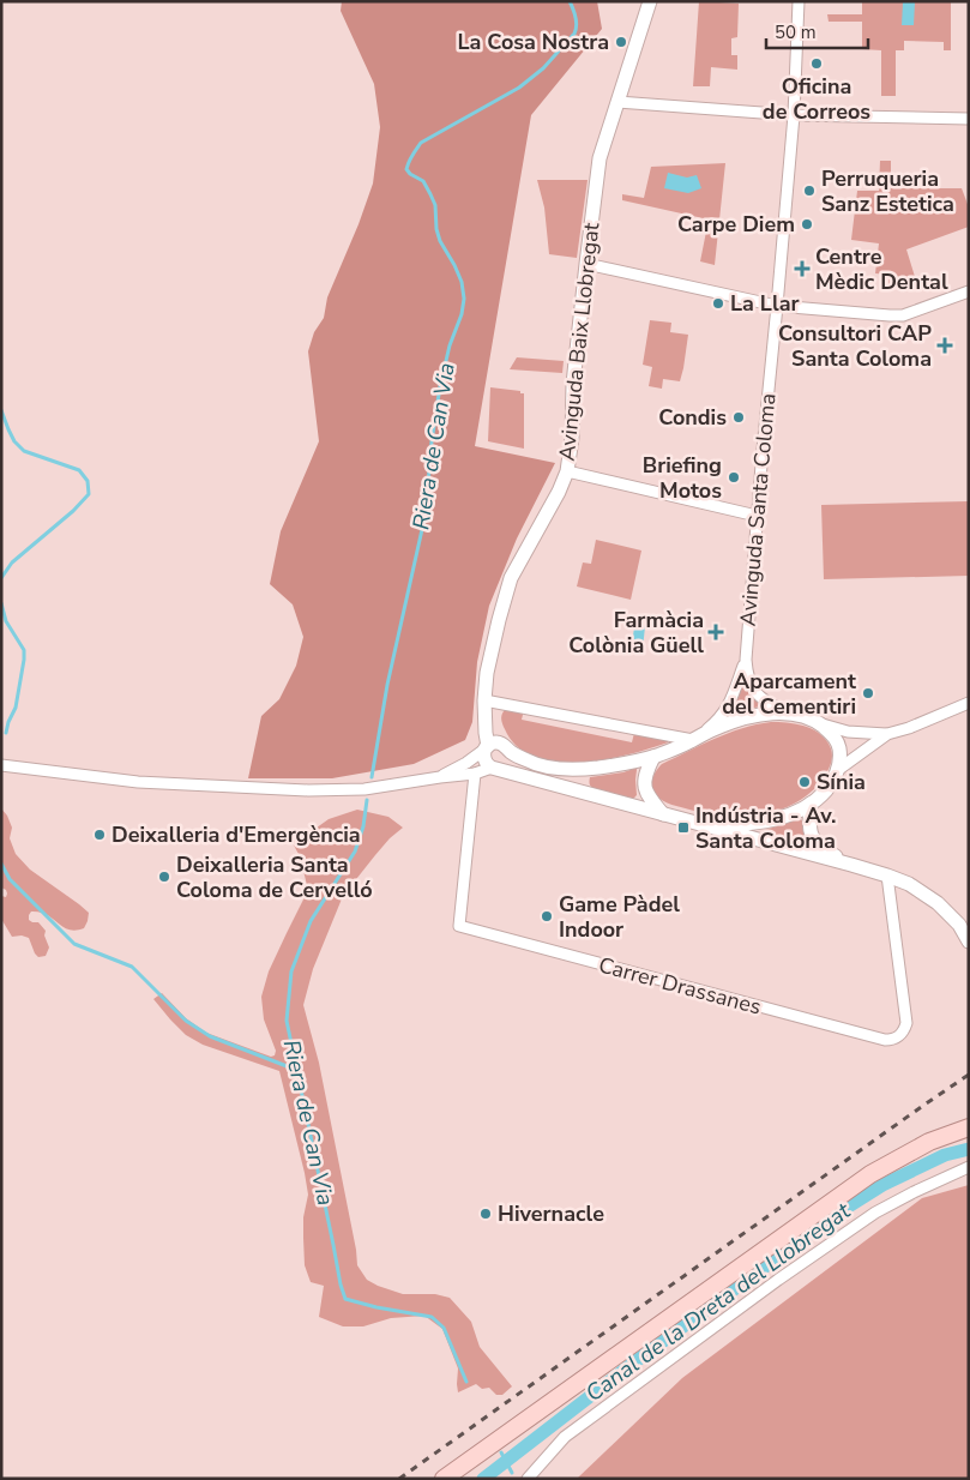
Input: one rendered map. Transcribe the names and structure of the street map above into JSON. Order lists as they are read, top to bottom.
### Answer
{
  "streets": {
    "street": ["Avinguda Baix Llobregat", "Avinguda Santa Coloma", "Carrer Drassanes"]
  },
  "water": ["Riera de Can Via", "Canal de la Dreta del Llobregat"],
  "places": {
    "other": [
      "La Cosa Nostra",
      "Oficina de Correos",
      "Perruqueria Sanz Estetica",
      "Carpe Diem",
      "La Llar",
      "Condis",
      "Briefing Motos",
      "Aparcament del Cementiri",
      "Sínia",
      "Deixalleria d'Emergència",
      "Deixalleria Santa Coloma de Cervelló",
      "Game Pàdel Indoor",
      "Hivernacle"
    ],
    "health": ["Centre Mèdic Dental", "Consultori CAP Santa Coloma", "Farmàcia Colònia Güell"],
    "transit": ["Indústria - Av. Santa Coloma"]
  },
  "scale_bar": "50 m"
}
